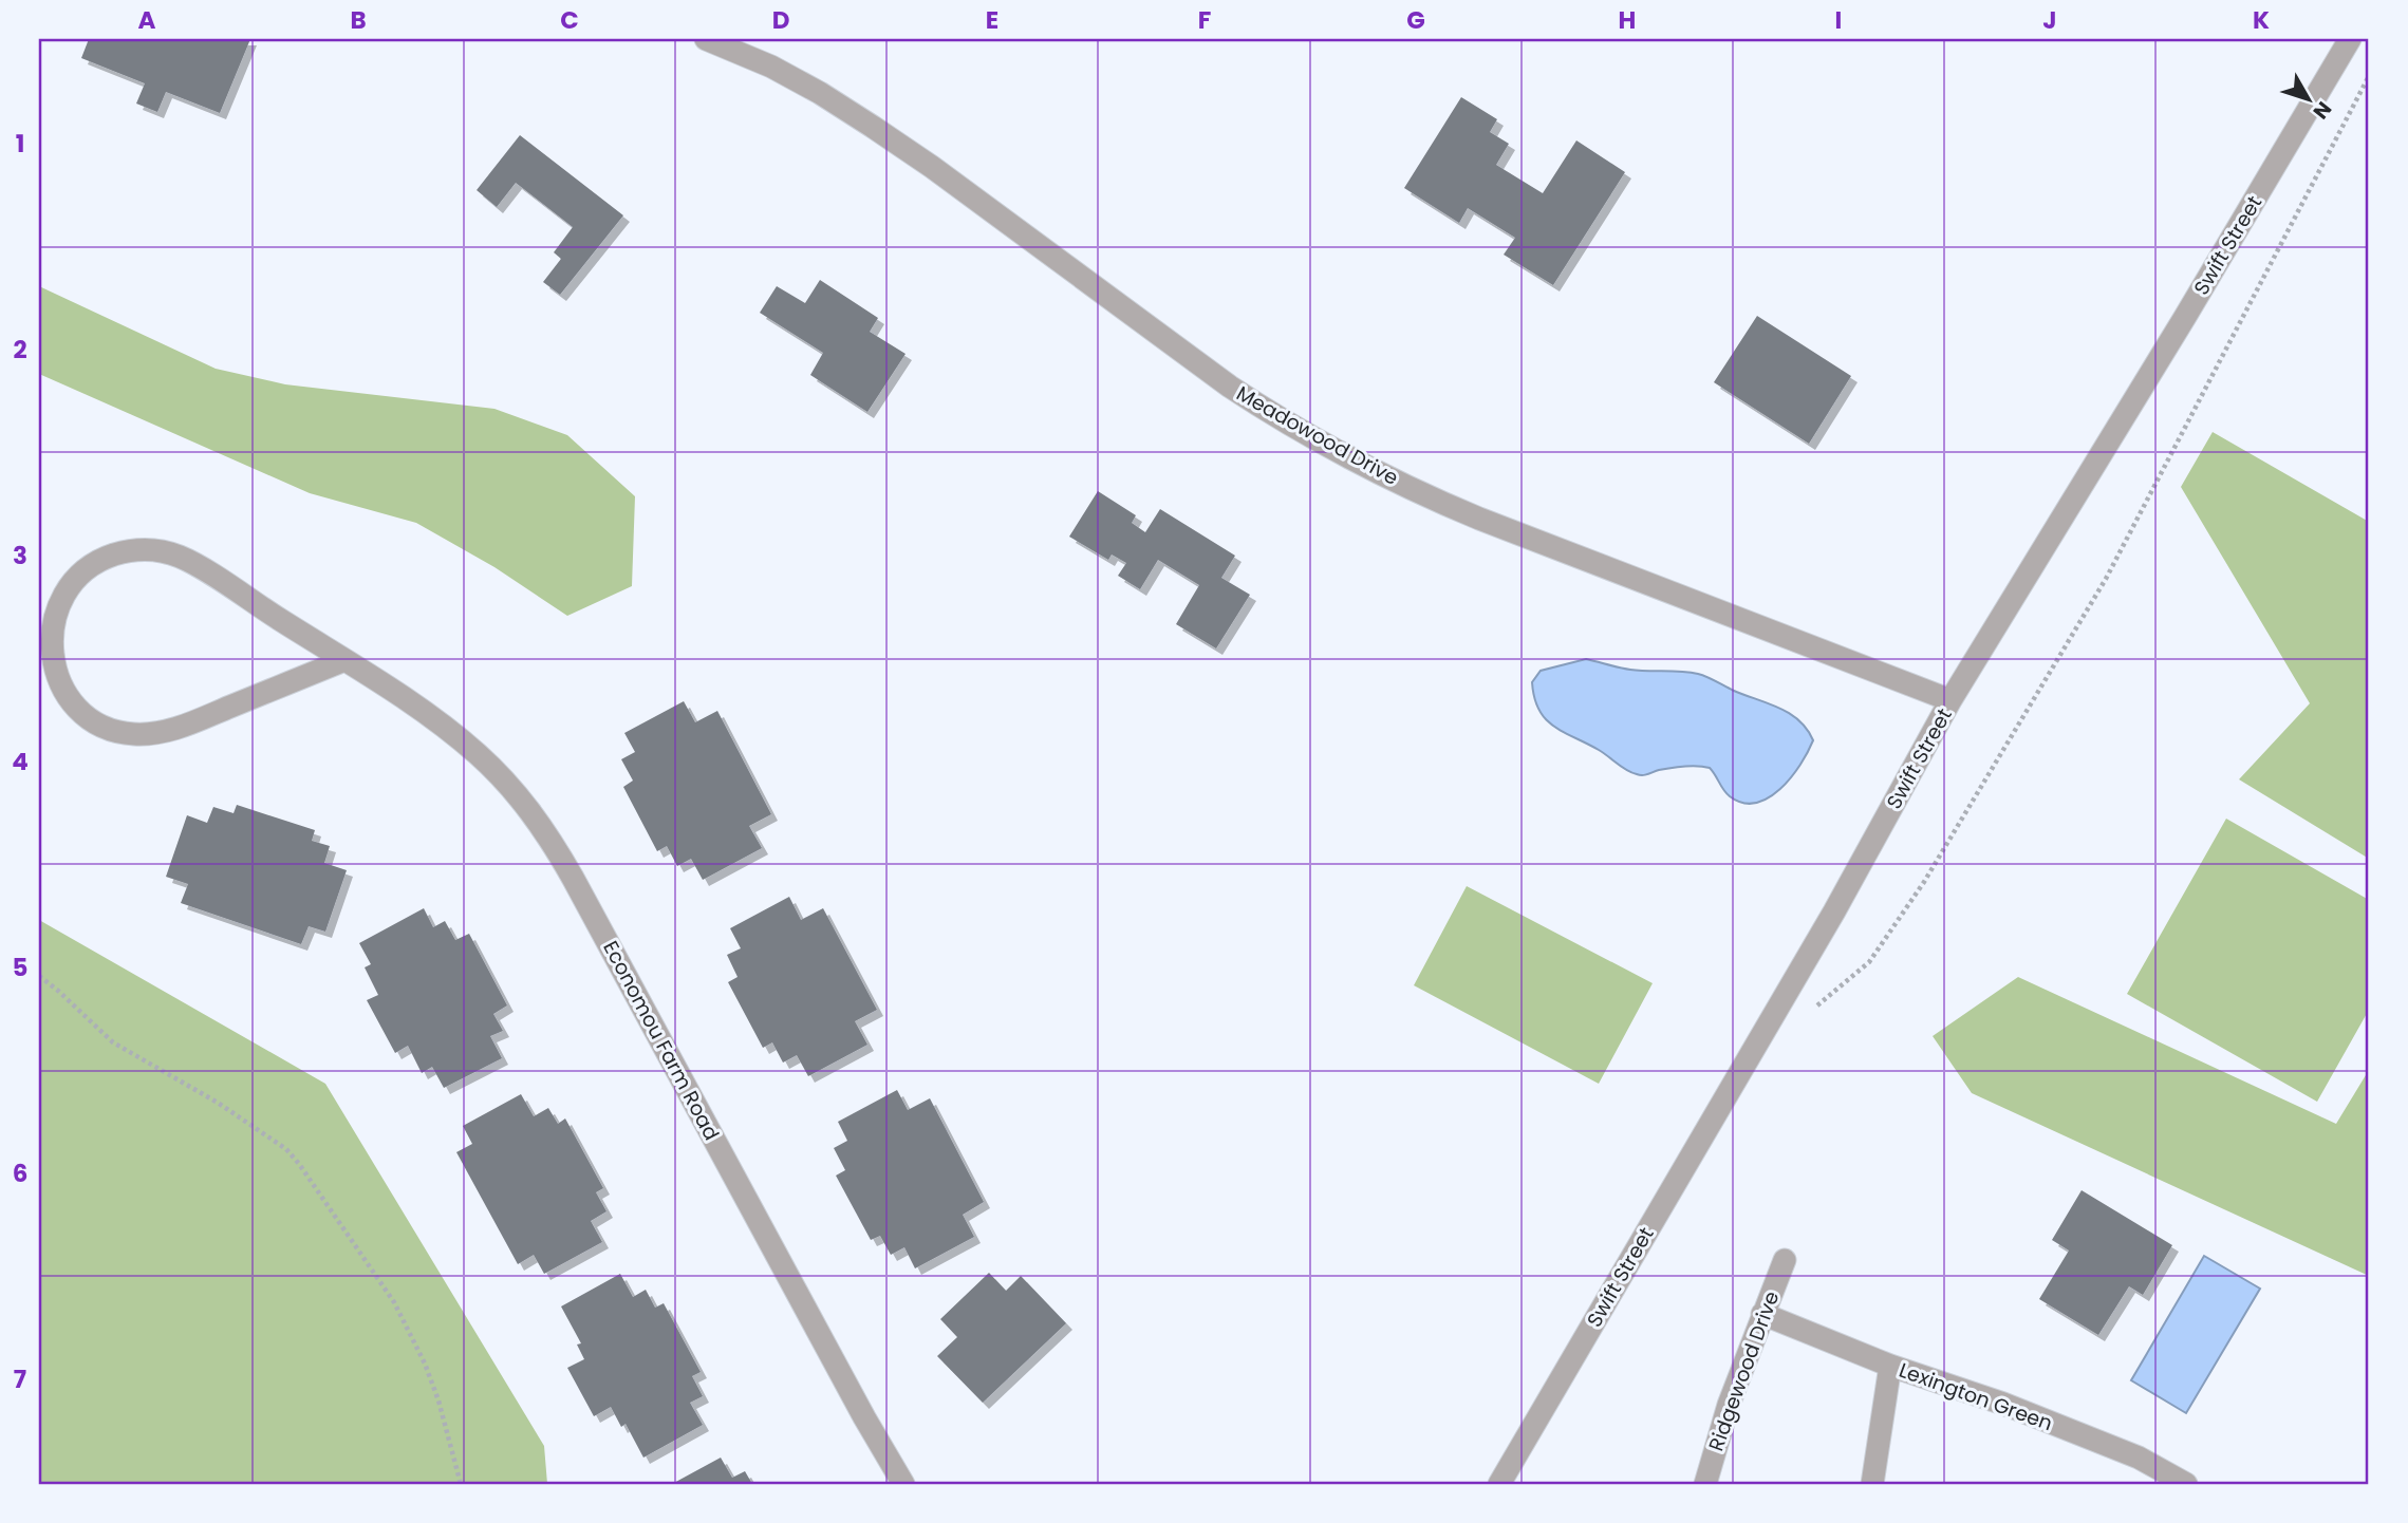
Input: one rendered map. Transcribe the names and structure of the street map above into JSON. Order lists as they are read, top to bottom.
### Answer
{
  "streets": {
    "street": [
      "Swift Street",
      "Meadowood Drive",
      "Economou Farm Road",
      "Ridgewood Drive",
      "Lexington Green"
    ]
  },
  "crossings": [
    ["Swift Street", "Meadowood Drive"],
    ["Ridgewood Drive", "Lexington Green"]
  ],
  "north": "bottom right",
  "grid": {
    "columns": [
      "A",
      "B",
      "C",
      "D",
      "E",
      "F",
      "G",
      "H",
      "I",
      "J",
      "K"
    ],
    "rows": [
      "1",
      "2",
      "3",
      "4",
      "5",
      "6",
      "7"
    ]
  }
}
